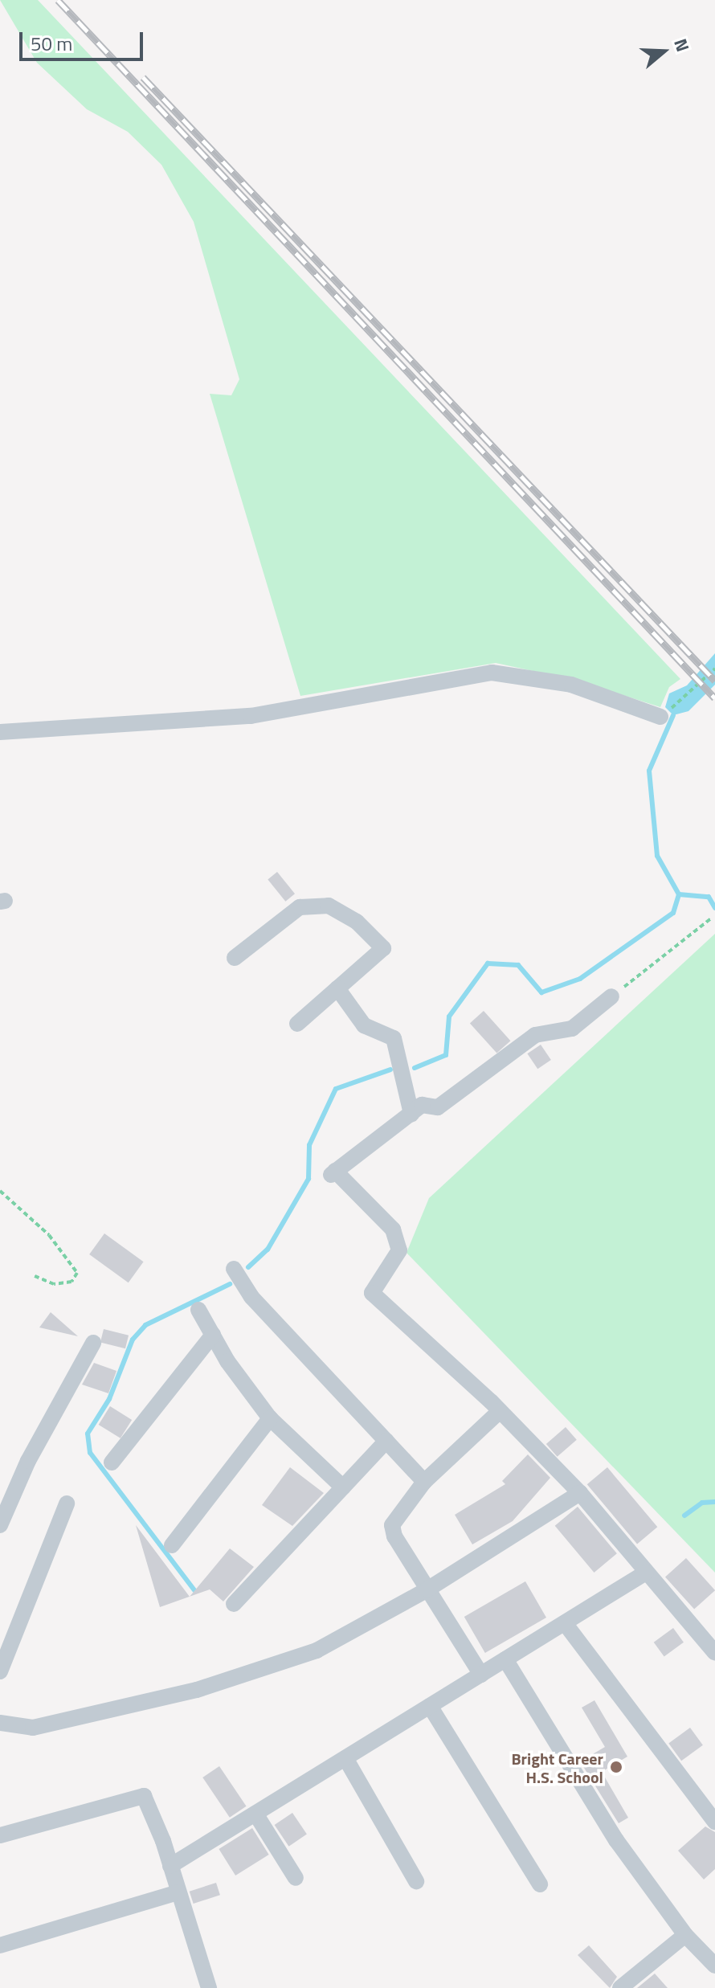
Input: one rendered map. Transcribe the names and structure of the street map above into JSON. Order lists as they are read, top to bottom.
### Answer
{
  "places": ["Bright Career H.S. School"],
  "scale_bar": "50 m",
  "north": "right"
}
